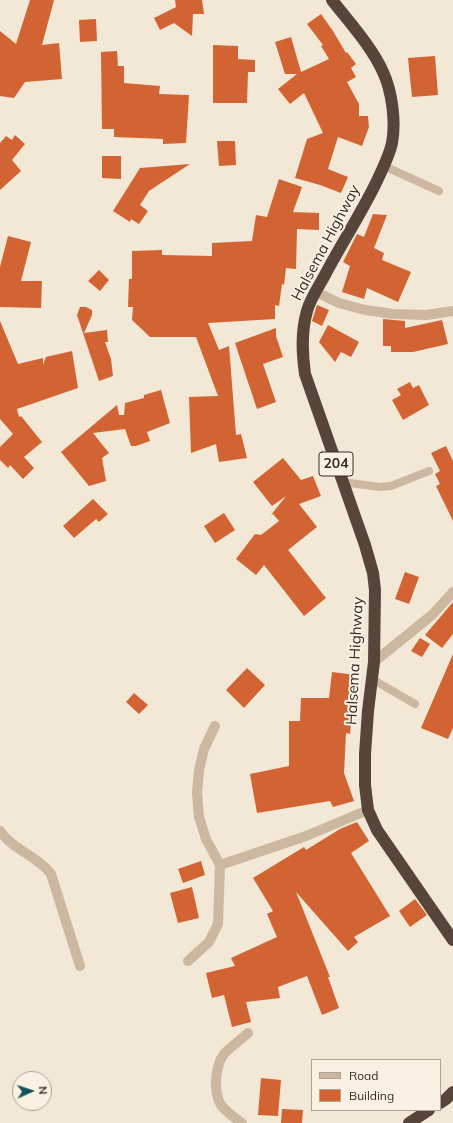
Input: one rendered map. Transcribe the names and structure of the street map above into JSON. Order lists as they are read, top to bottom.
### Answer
{
  "streets": {
    "highway": ["Halsema Highway", "204"]
  },
  "legend": ["Road", "Building"],
  "north": "right"
}
